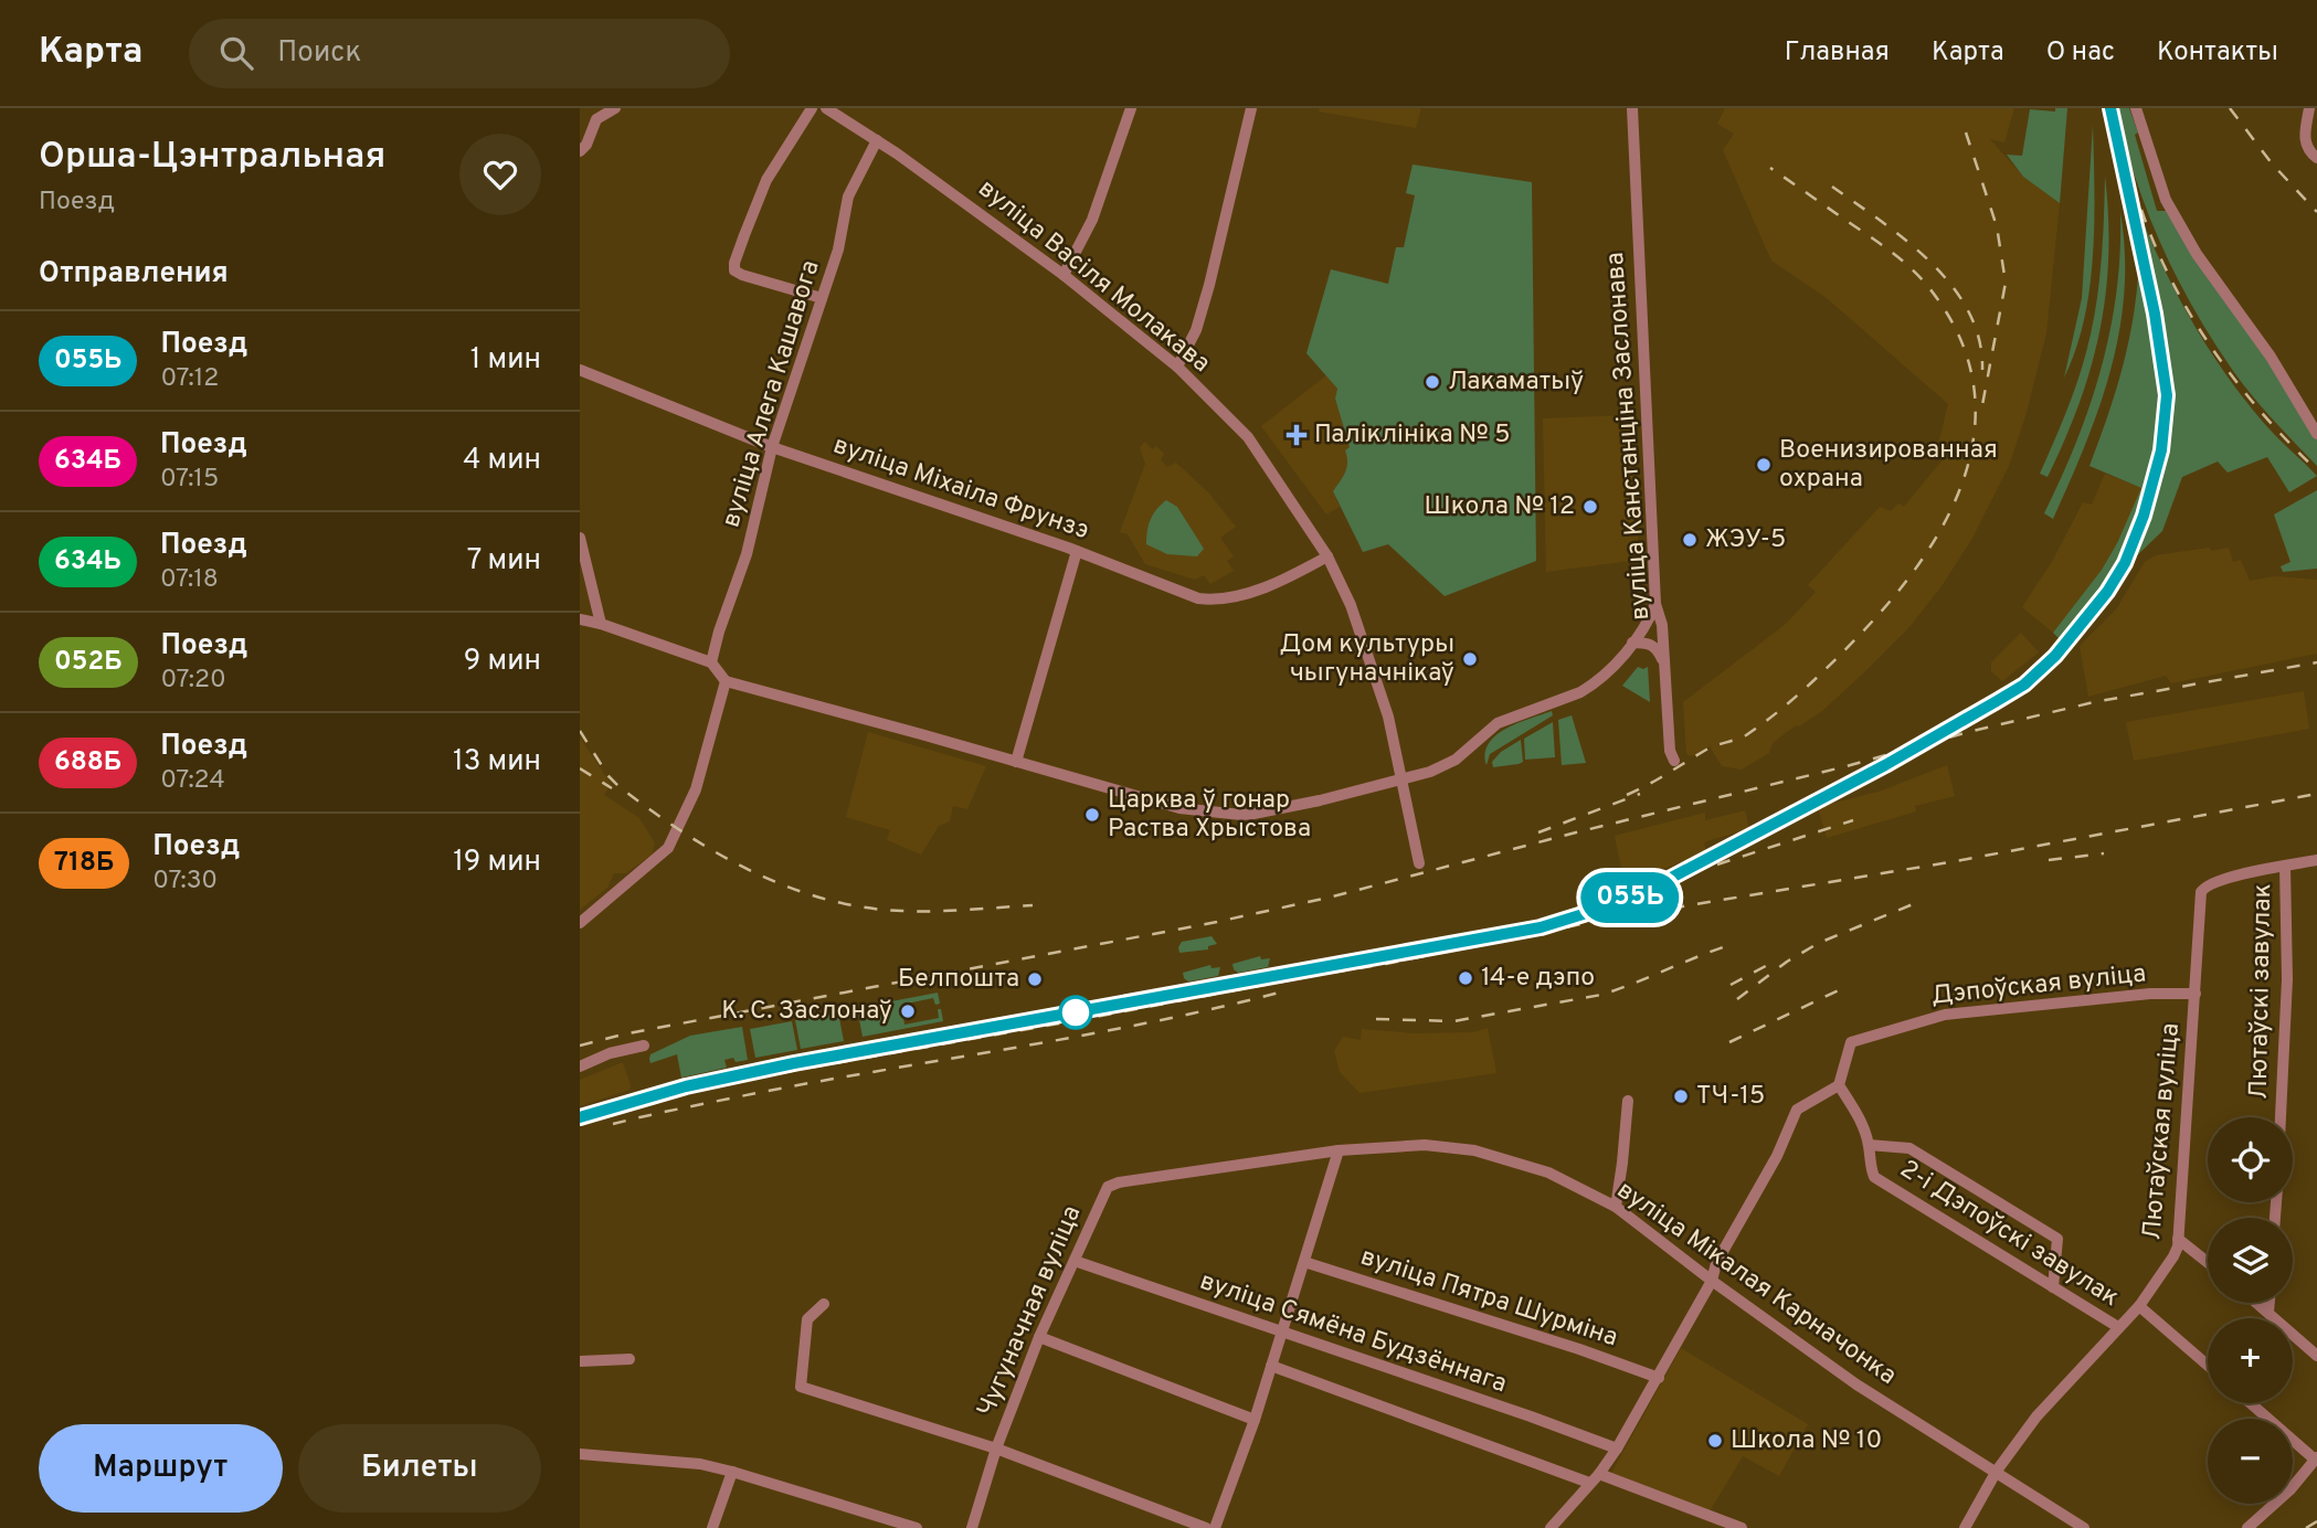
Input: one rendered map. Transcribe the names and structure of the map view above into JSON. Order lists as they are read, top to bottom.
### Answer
{
  "streets": {
    "street": [
      "вуліца Васіля Молакава",
      "вуліца Алега Кашавога",
      "вуліца Канстанціна Заслонава",
      "вуліца Міхаіла Фрунзэ",
      "Дэпоўская вуліца",
      "Лютаўскі завулак",
      "Лютаўская вуліца",
      "2-і Дэпоўскі завулак",
      "вуліца Мікалая Карначонка",
      "вуліца Пятра Шурміна",
      "Чугуначная вуліца",
      "вуліца Сямёна Будзённага"
    ]
  },
  "crossings": [
    ["вуліца Васіля Молакава", "вуліца Алега Кашавога"],
    ["вуліца Васіля Молакава", "вуліца Міхаіла Фрунзэ"],
    ["вуліца Алега Кашавога", "вуліца Міхаіла Фрунзэ"],
    ["Дэпоўская вуліца", "Лютаўская вуліца"],
    ["Дэпоўская вуліца", "2-і Дэпоўскі завулак"],
    ["Лютаўскі завулак", "Лютаўская вуліца"],
    ["Лютаўская вуліца", "2-і Дэпоўскі завулак"],
    ["Лютаўская вуліца", "вуліца Мікалая Карначонка"],
    ["вуліца Мікалая Карначонка", "Чугуначная вуліца"],
    ["Чугуначная вуліца", "вуліца Сямёна Будзённага"]
  ],
  "places": {
    "other": [
      "Лакаматыў",
      "Военизированная охрана",
      "Школа № 12",
      "ЖЭУ-5",
      "Дом культуры чыгуначнікаў",
      "Царква ў гонар Раства Хрыстова",
      "14-е дэпо",
      "Белпошта",
      "К. С. Заслонаў",
      "ТЧ-15",
      "Школа № 10"
    ],
    "health": ["Паліклініка № 5"]
  },
  "page": {
    "header": "Карта",
    "search": "Поиск",
    "nav": [
      "Главная",
      "Карта",
      "О нас",
      "Контакты"
    ],
    "heading": [
      ["Орша-Цэнтральная", "Поезд"],
      "Отправления"
    ],
    "on_map": "055Ь",
    "list": [
      {
        "mark": "055Ь",
        "name": "Поезд",
        "note": "07:12",
        "value": "1 мин"
      },
      {
        "mark": "634Б",
        "name": "Поезд",
        "note": "07:15",
        "value": "4 мин"
      },
      {
        "mark": "634Ь",
        "name": "Поезд",
        "note": "07:18",
        "value": "7 мин"
      },
      {
        "mark": "052Б",
        "name": "Поезд",
        "note": "07:20",
        "value": "9 мин"
      },
      {
        "mark": "688Б",
        "name": "Поезд",
        "note": "07:24",
        "value": "13 мин"
      },
      {
        "mark": "718Б",
        "name": "Поезд",
        "note": "07:30",
        "value": "19 мин"
      }
    ],
    "map_buttons": ["+", "−"],
    "buttons": ["Маршрут", "Билеты"]
  }
}
